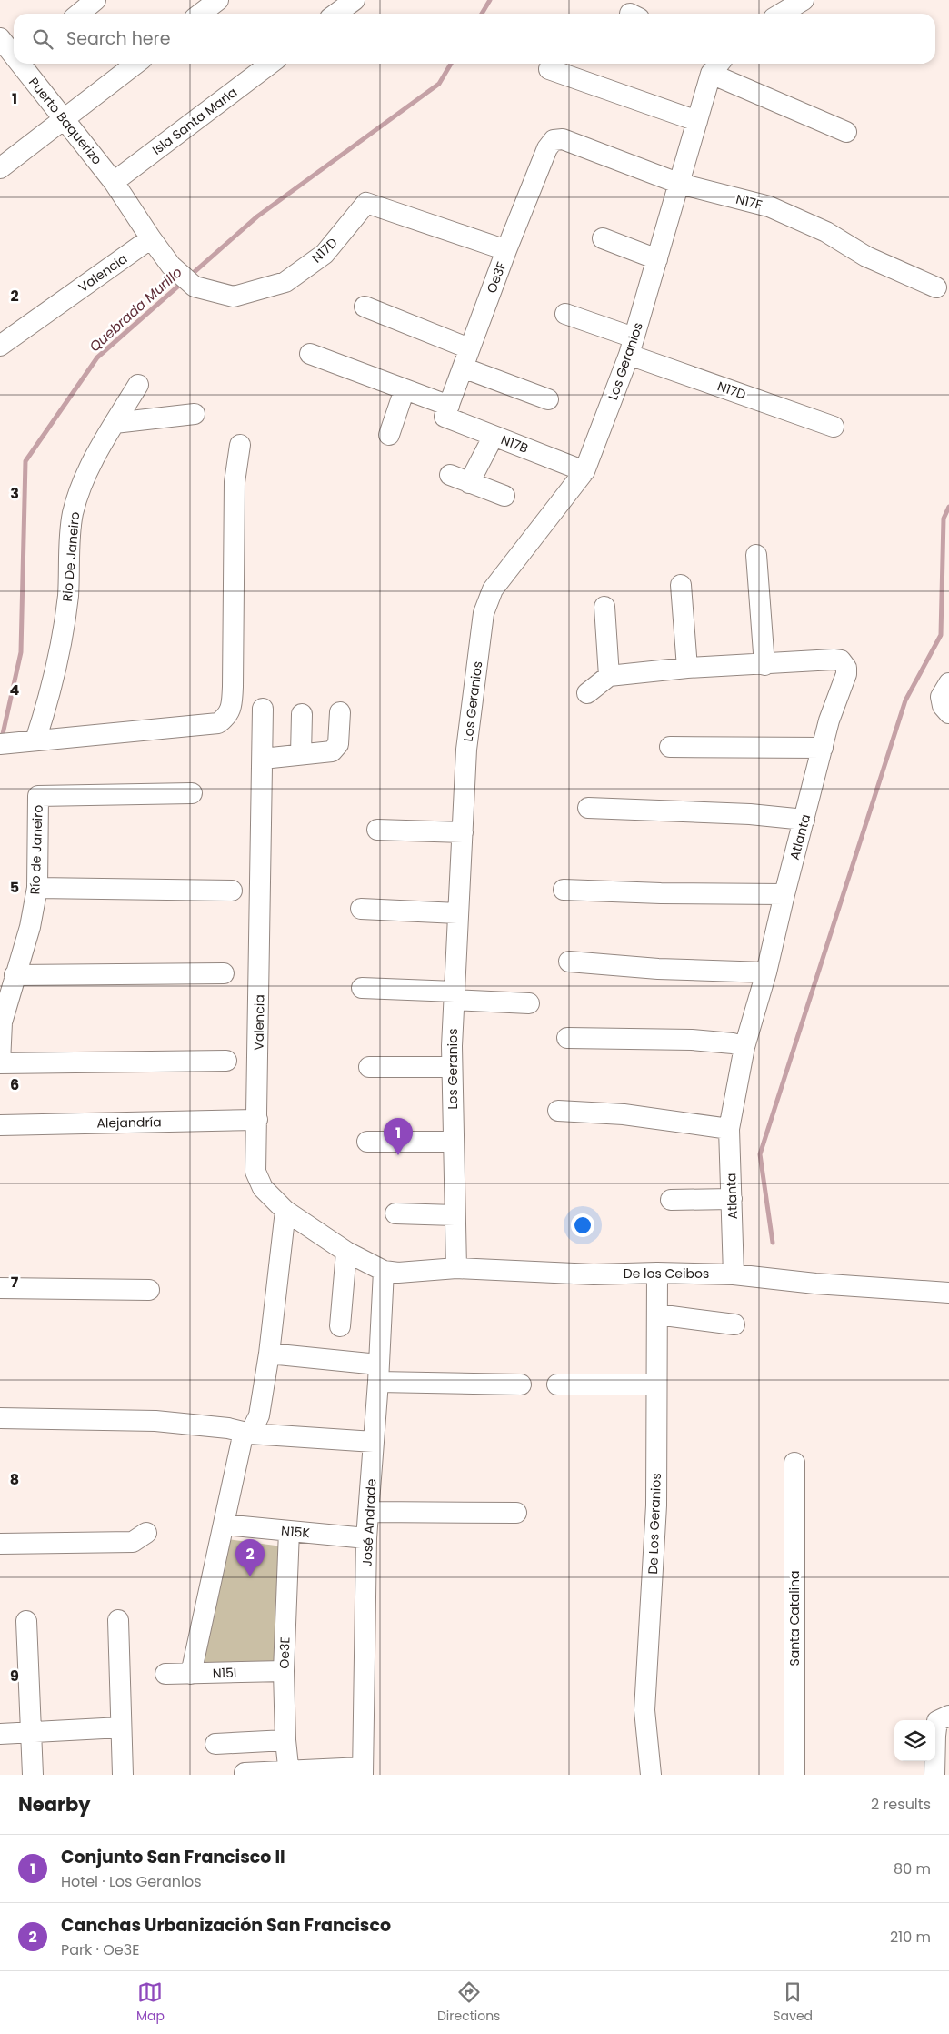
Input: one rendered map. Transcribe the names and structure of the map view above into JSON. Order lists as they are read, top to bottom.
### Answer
{
  "streets": {
    "street": [
      "Puerto Baquerizo",
      "Isla Santa María",
      "N17F",
      "N17D",
      "Valencia",
      "Oe3F",
      "Los Geranios",
      "N17B",
      "Rio De Janeiro",
      "Atlanta",
      "Río de Janeiro",
      "Alejandría",
      "De los Ceibos",
      "José Andrade",
      "De Los Geranios",
      "N15K",
      "Santa Catalina",
      "Oe3E",
      "N15I"
    ]
  },
  "crossings": [
    ["Puerto Baquerizo", "Isla Santa María"],
    ["N17F", "Oe3F"],
    ["N17F", "Los Geranios"],
    ["N17D", "Valencia"],
    ["N17D", "Oe3F"],
    ["N17D", "Los Geranios"],
    ["Valencia", "Alejandría"],
    ["Valencia", "De los Ceibos"],
    ["Valencia", "José Andrade"],
    ["Oe3F", "N17B"],
    ["Los Geranios", "N17B"],
    ["Los Geranios", "De los Ceibos"],
    ["Atlanta", "De los Ceibos"],
    ["De los Ceibos", "José Andrade"],
    ["De los Ceibos", "De Los Geranios"],
    ["José Andrade", "N15K"],
    ["N15K", "Oe3E"],
    ["Oe3E", "N15I"]
  ],
  "water": ["Quebrada Murillo"],
  "page": {
    "search": "Search here",
    "pins": ["1", "2"],
    "heading": ["Nearby", "2 results"],
    "list": [
      {
        "mark": "1",
        "name": "Conjunto San Francisco II",
        "note": "Hotel · Los Geranios",
        "value": "80 m"
      },
      {
        "mark": "2",
        "name": "Canchas Urbanización San Francisco",
        "note": "Park · Oe3E",
        "value": "210 m"
      }
    ],
    "nav": ["Map", "Directions", "Saved"]
  },
  "grid": {
    "rows": [
      "1",
      "2",
      "3",
      "4",
      "5",
      "6",
      "7",
      "8",
      "9"
    ]
  }
}
